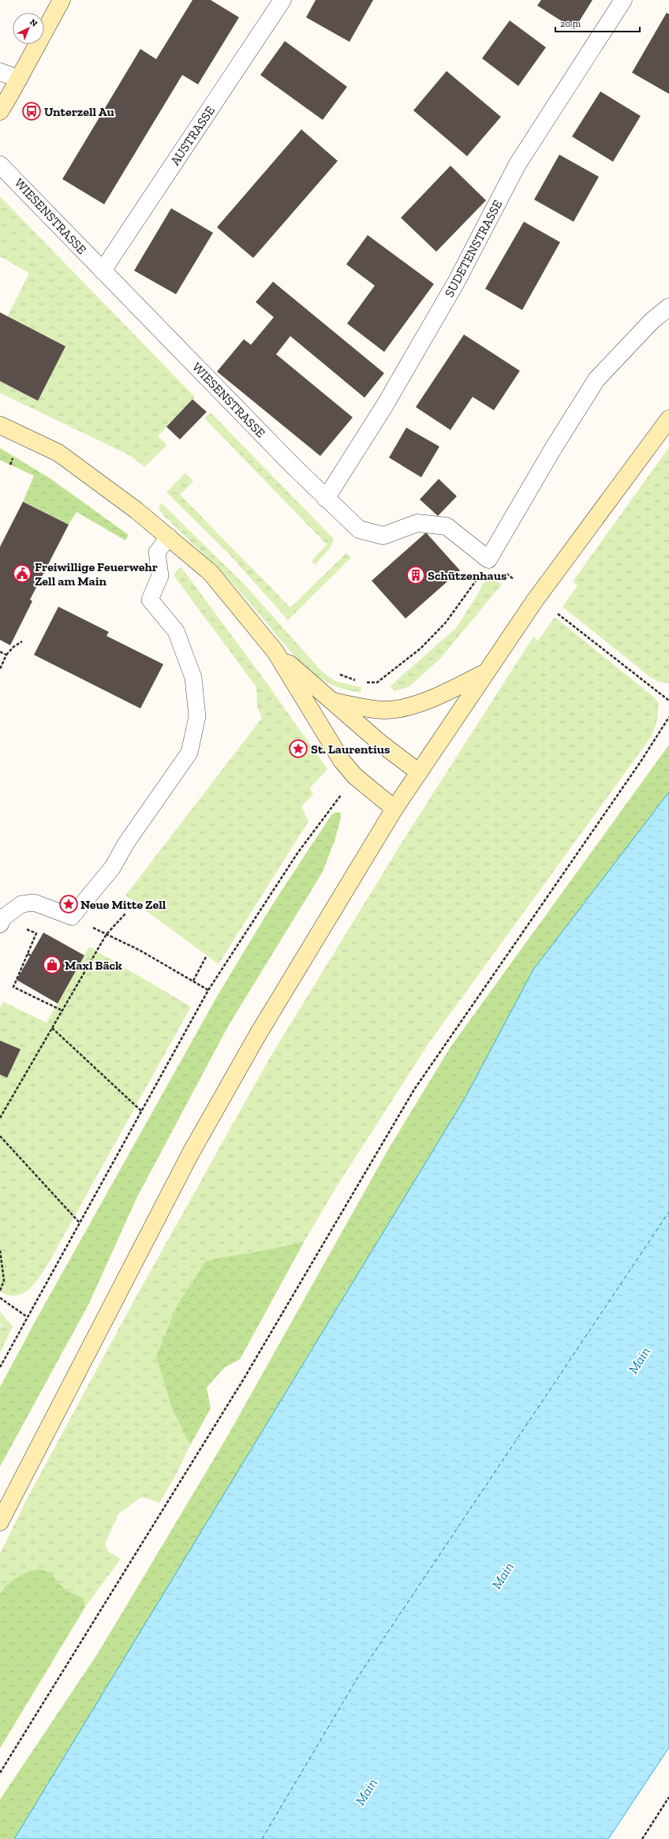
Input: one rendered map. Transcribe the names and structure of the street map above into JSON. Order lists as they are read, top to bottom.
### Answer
{
  "streets": {
    "street": ["AUSTRASSE", "WIESENSTRASSE", "SUDETENSTRASSE"]
  },
  "crossings": [
    ["AUSTRASSE", "WIESENSTRASSE"],
    ["WIESENSTRASSE", "SUDETENSTRASSE"]
  ],
  "water": ["Main"],
  "places": {
    "bus stop": ["Unterzell Au"],
    "public building": ["Freiwillige Feuerwehr Zell am Main"],
    "building": ["Schützenhaus"],
    "place": ["St. Laurentius", "Neue Mitte Zell"],
    "shop": ["Maxl Bäck"]
  },
  "scale_bar": "20 m",
  "north": "top right"
}
